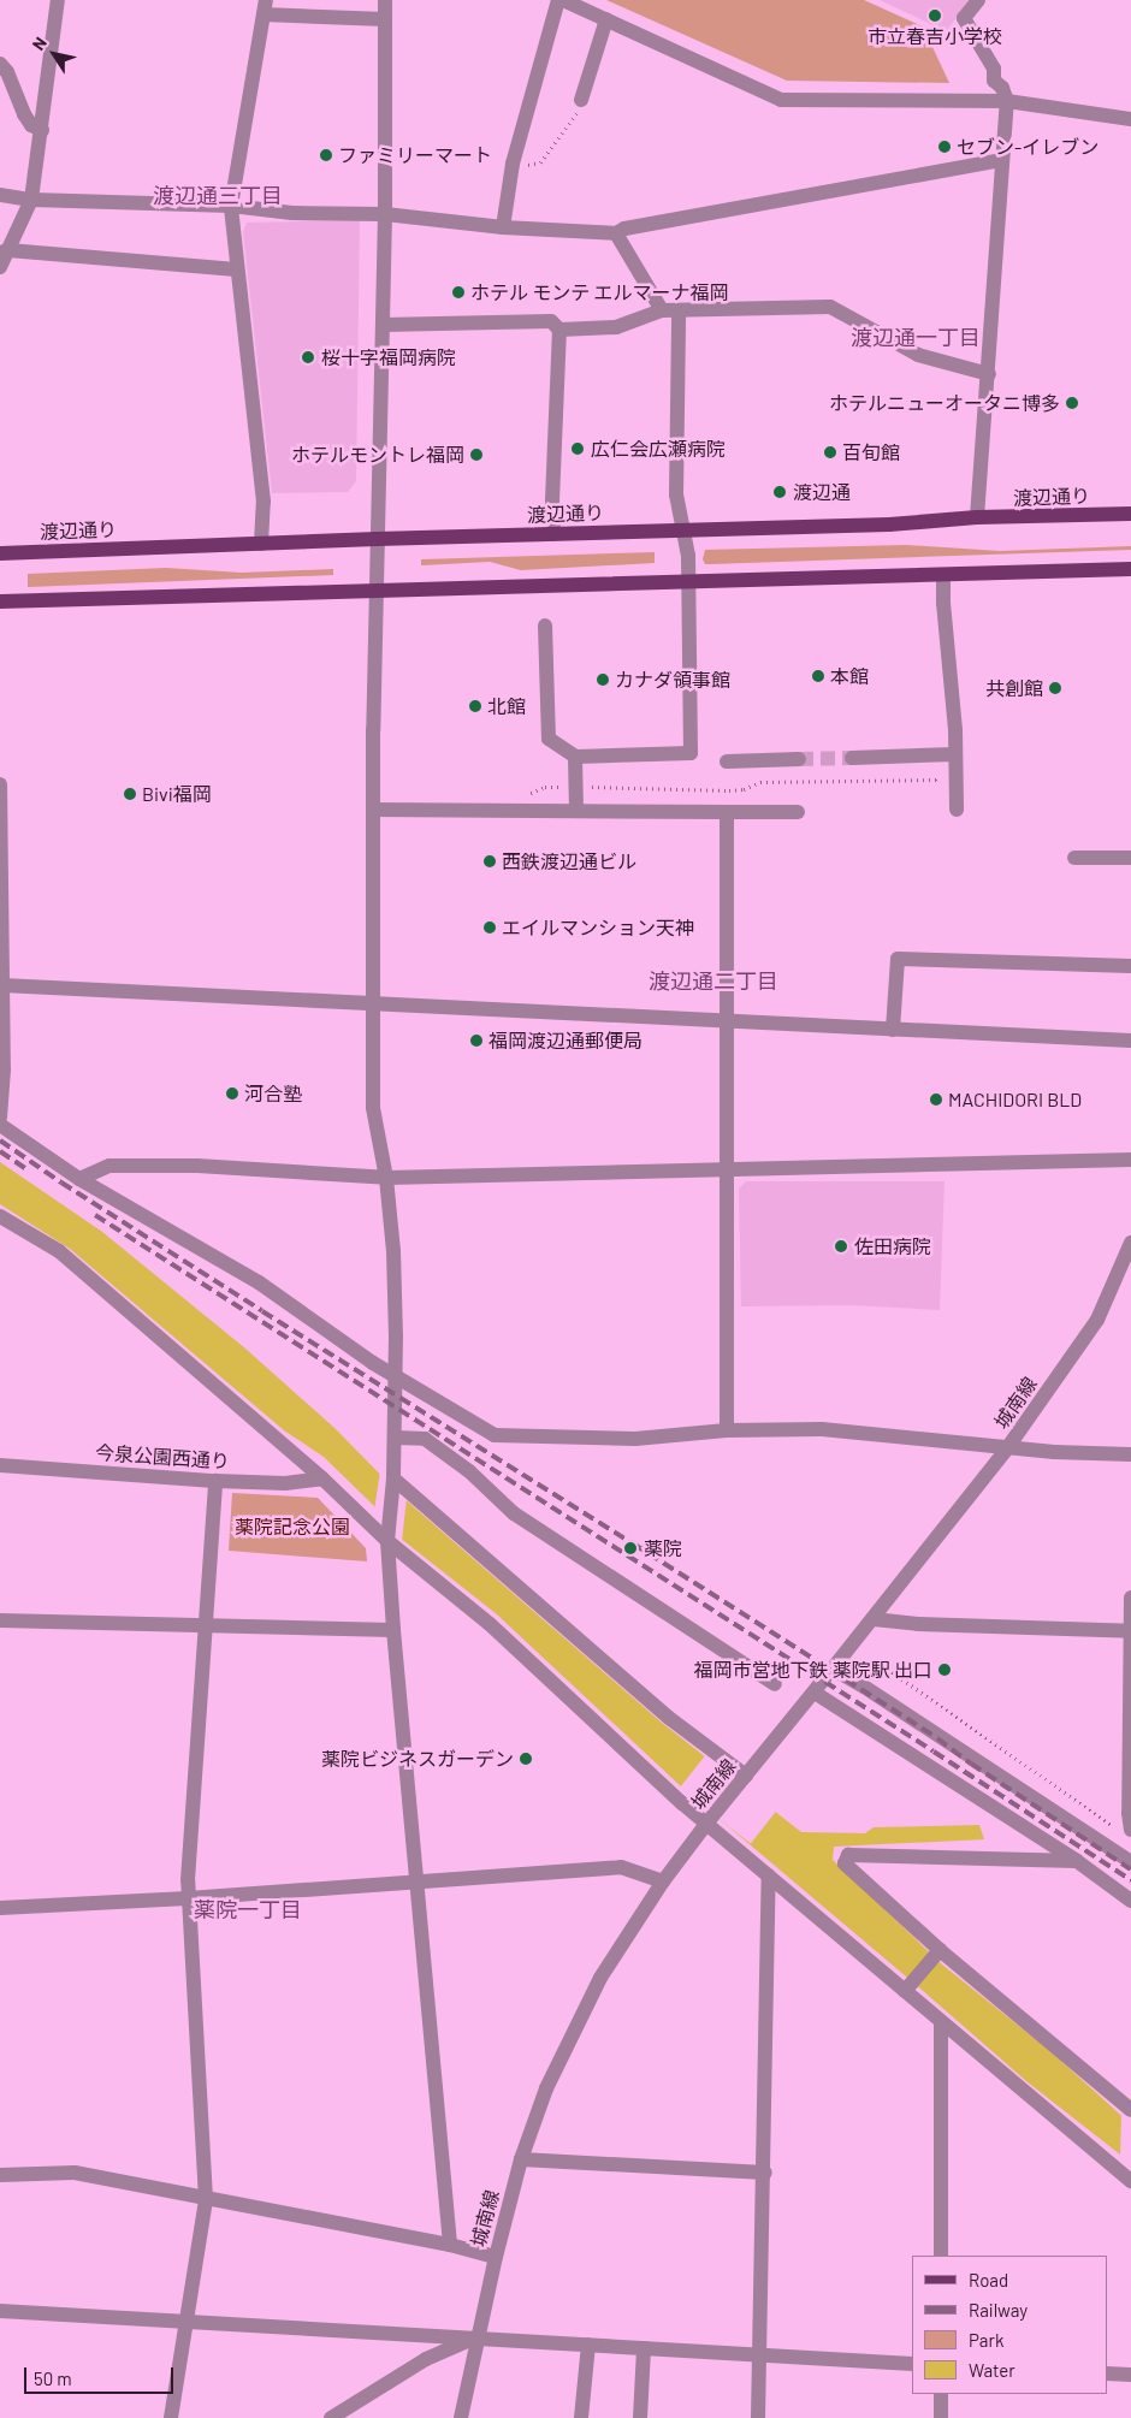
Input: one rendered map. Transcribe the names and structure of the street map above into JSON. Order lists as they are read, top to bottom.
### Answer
{
  "streets": {
    "main road": ["渡辺通り"],
    "street": ["城南線", "今泉公園西通り"]
  },
  "districts": [
    "渡辺通三丁目",
    "渡辺通一丁目",
    "渡辺通二丁目",
    "薬院一丁目"
  ],
  "parks": ["薬院記念公園"],
  "places": [
    "市立春吉小学校",
    "セブン-イレブン",
    "ファミリーマート",
    "ホテル モンテ エルマーナ福岡",
    "桜十字福岡病院",
    "ホテルニューオータニ博多",
    "広仁会広瀬病院",
    "百旬館",
    "ホテルモントレ福岡",
    "渡辺通",
    "本館",
    "カナダ領事館",
    "共創館",
    "北館",
    "Bivi福岡",
    "西鉄渡辺通ビル",
    "エイルマンション天神",
    "福岡渡辺通郵便局",
    "河合塾",
    "MACHIDORI BLD",
    "佐田病院",
    "薬院",
    "福岡市営地下鉄 薬院駅 出口",
    "薬院ビジネスガーデン"
  ],
  "legend": [
    "Road",
    "Railway",
    "Park",
    "Water"
  ],
  "scale_bar": "50 m",
  "north": "top left"
}
